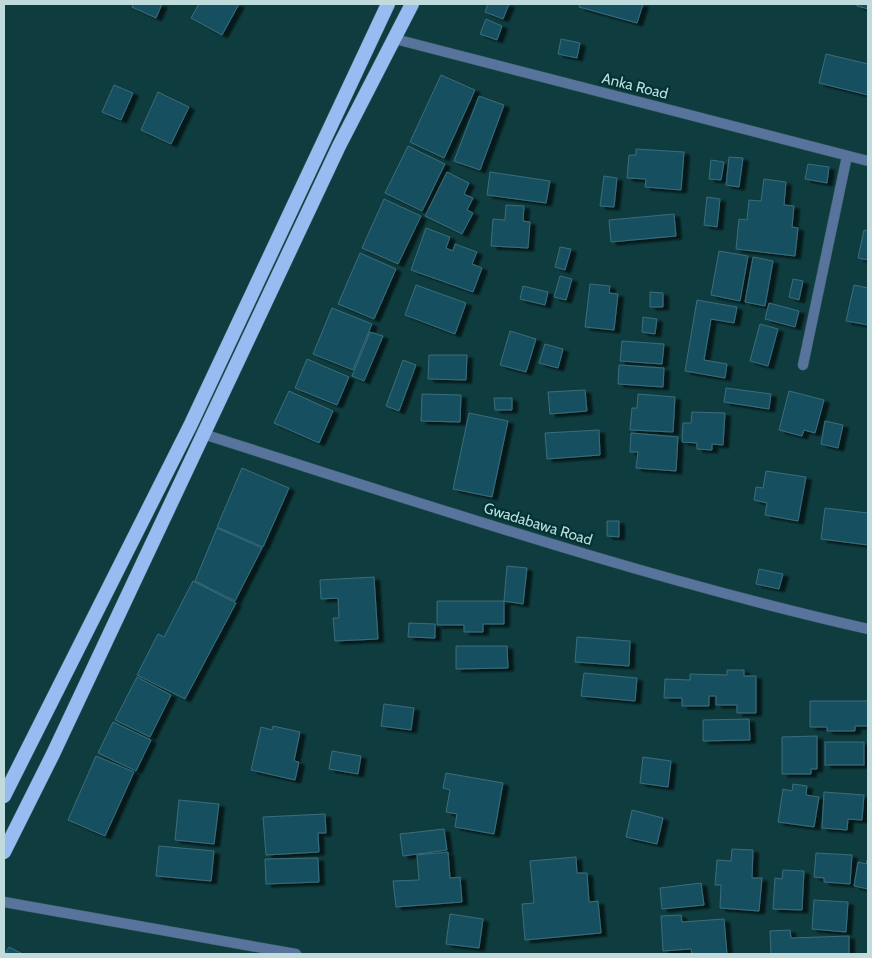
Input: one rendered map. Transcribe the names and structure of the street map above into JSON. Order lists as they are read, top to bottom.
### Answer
{
  "streets": {
    "street": ["Anka Road", "Gwadabawa Road"]
  }
}
